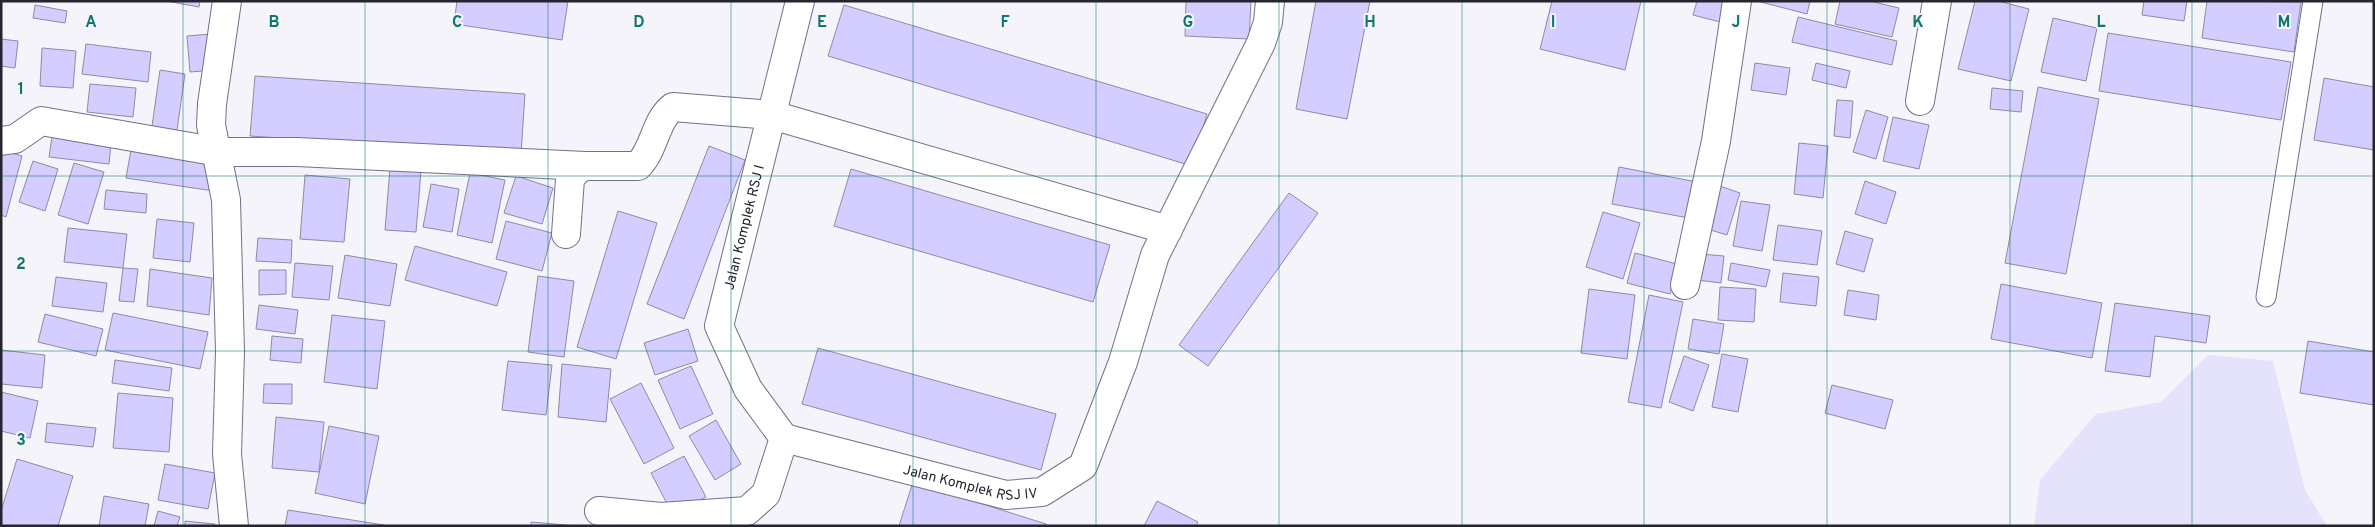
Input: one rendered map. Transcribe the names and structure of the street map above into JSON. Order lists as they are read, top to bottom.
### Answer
{
  "streets": {
    "street": ["Jalan Komplek RSJ I", "Jalan Komplek RSJ IV"]
  },
  "crossings": [
    ["Jalan Komplek RSJ I", "Jalan Komplek RSJ IV"]
  ],
  "grid": {
    "columns": [
      "A",
      "B",
      "C",
      "D",
      "E",
      "F",
      "G",
      "H",
      "I",
      "J",
      "K",
      "L",
      "M"
    ],
    "rows": ["1", "2", "3"]
  }
}
